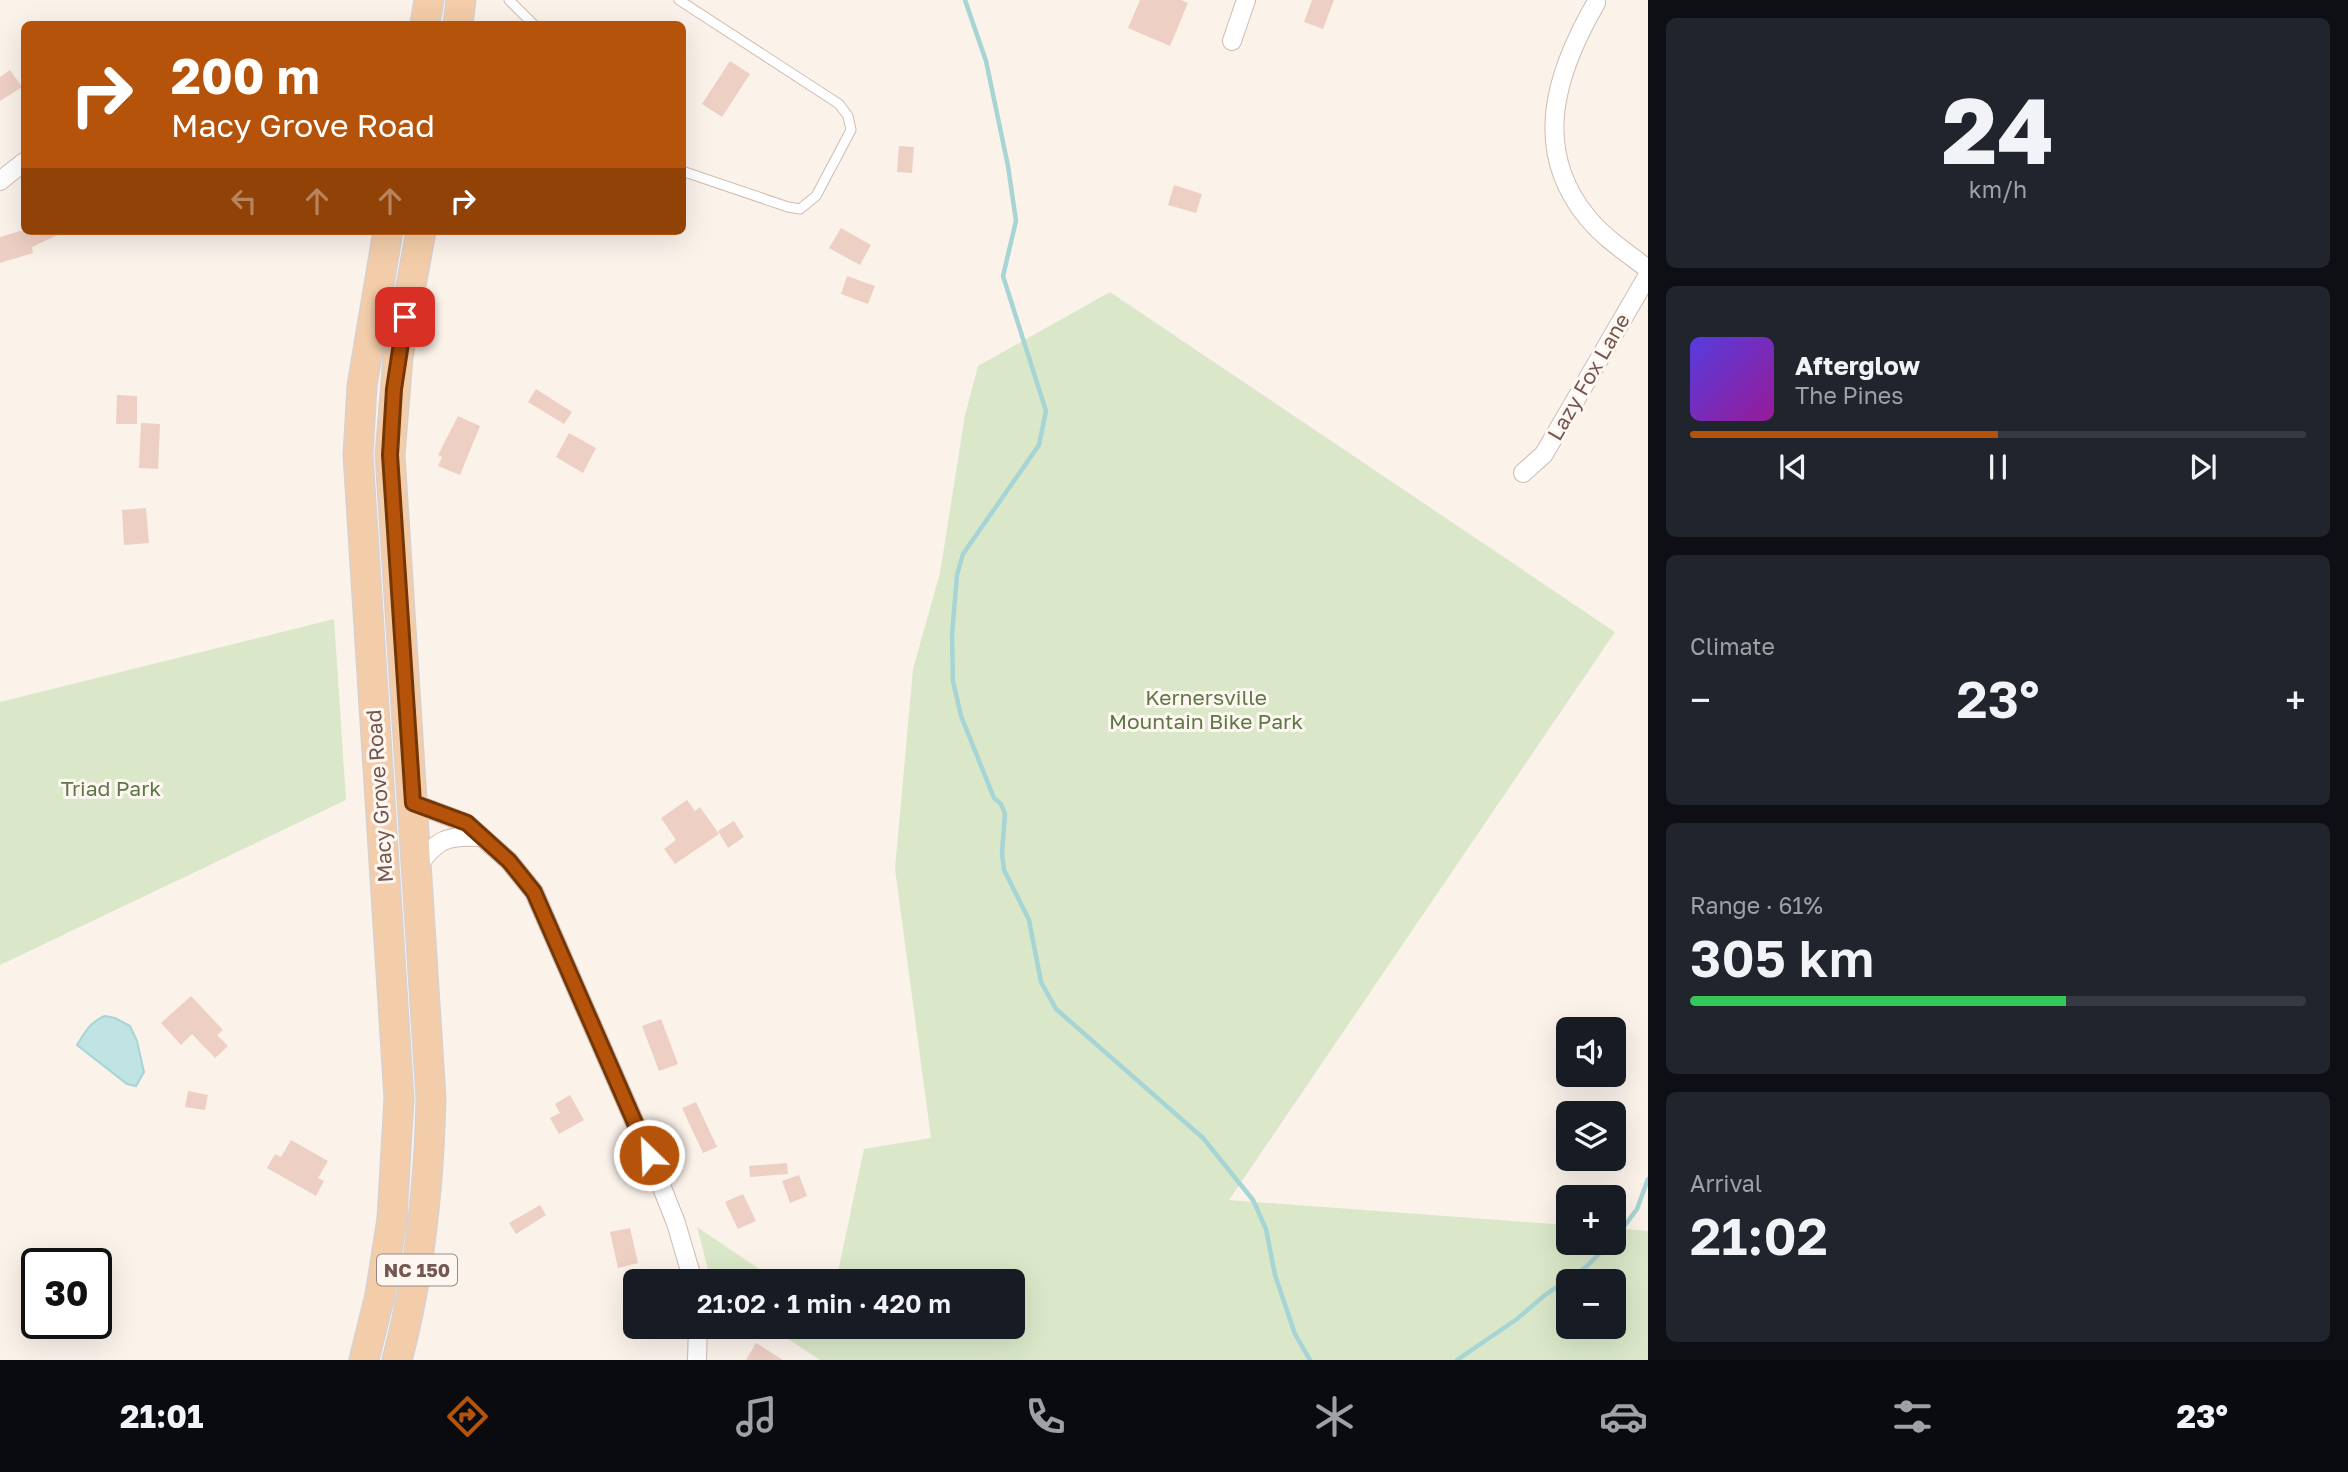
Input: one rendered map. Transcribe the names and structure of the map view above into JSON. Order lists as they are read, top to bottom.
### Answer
{
  "streets": {
    "main road": ["Macy Grove Road", "NC 150"],
    "street": ["Lazy Fox Lane"]
  },
  "parks": ["Kernersville Mountain Bike Park", "Triad Park"],
  "page": {
    "tile": [
      ["24", "km/h"],
      "Climate",
      ["Range · 61%", "305 km"],
      ["Arrival", "21:02"]
    ],
    "turn": ["200 m", "Macy Grove Road"],
    "song": ["Afterglow", "The Pines"],
    "heat": ["−", "23°", "+"],
    "map_buttons": ["+", "−"],
    "limit": "30",
    "trip": "21:02 · 1 min · 420 m",
    "tabs": ["21:01", "23°"]
  }
}
